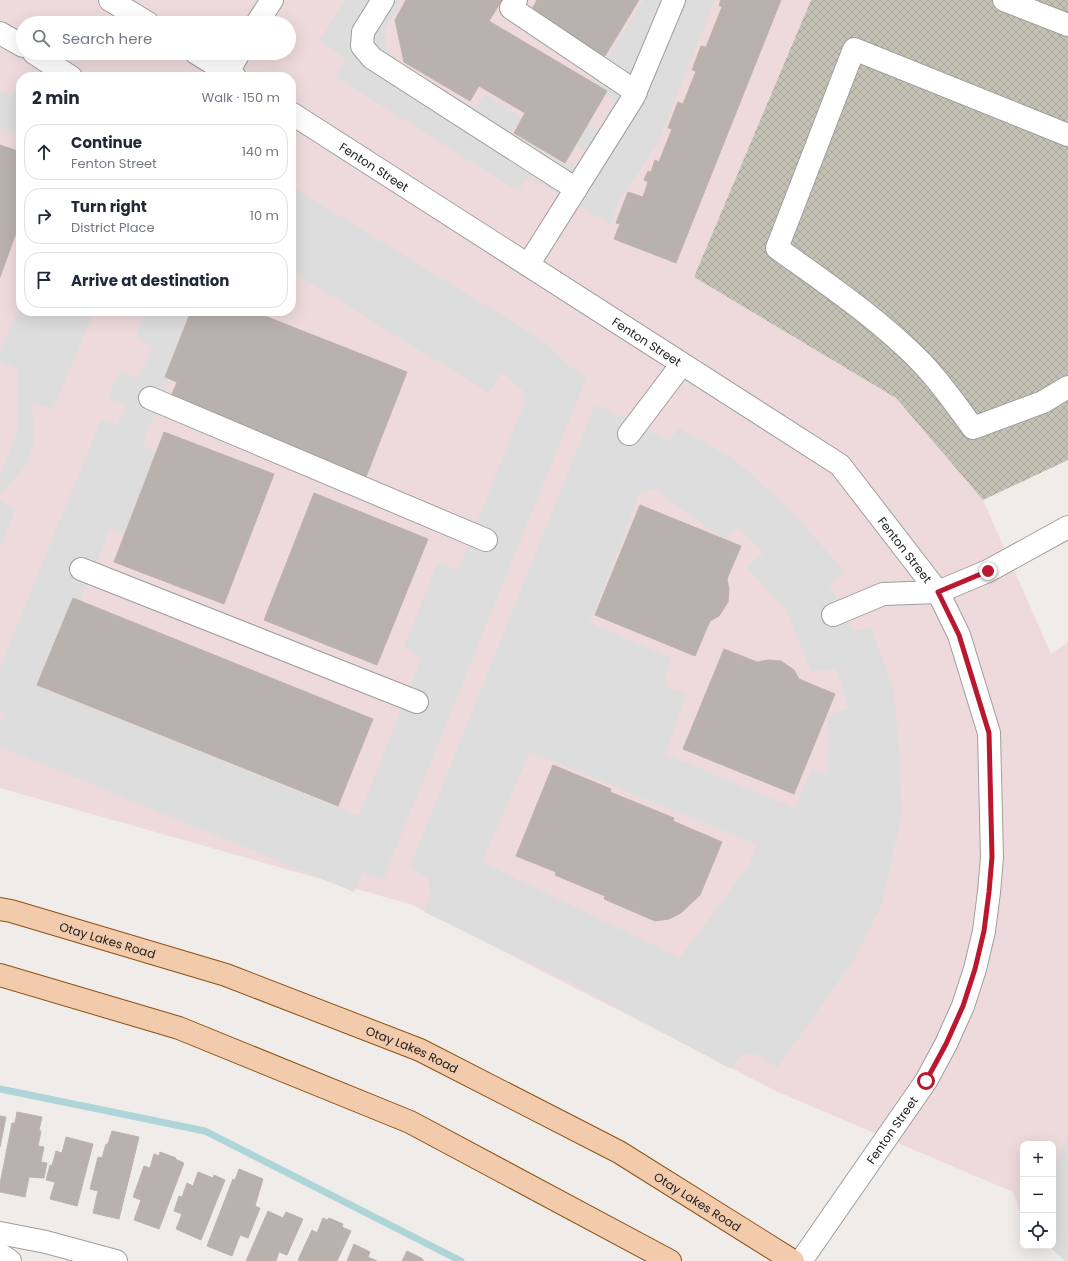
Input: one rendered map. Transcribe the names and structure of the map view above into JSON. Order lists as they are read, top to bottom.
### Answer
{
  "streets": {
    "main road": ["Otay Lakes Road"],
    "street": ["Fenton Street"]
  },
  "page": {
    "search": "Search here",
    "heading": ["2 min", "Walk · 150 m"],
    "list": [
      ["Continue", "Fenton Street", "140 m"],
      ["Turn right", "District Place", "10 m"],
      "Arrive at destination"
    ],
    "map_buttons": ["+", "−"]
  }
}
